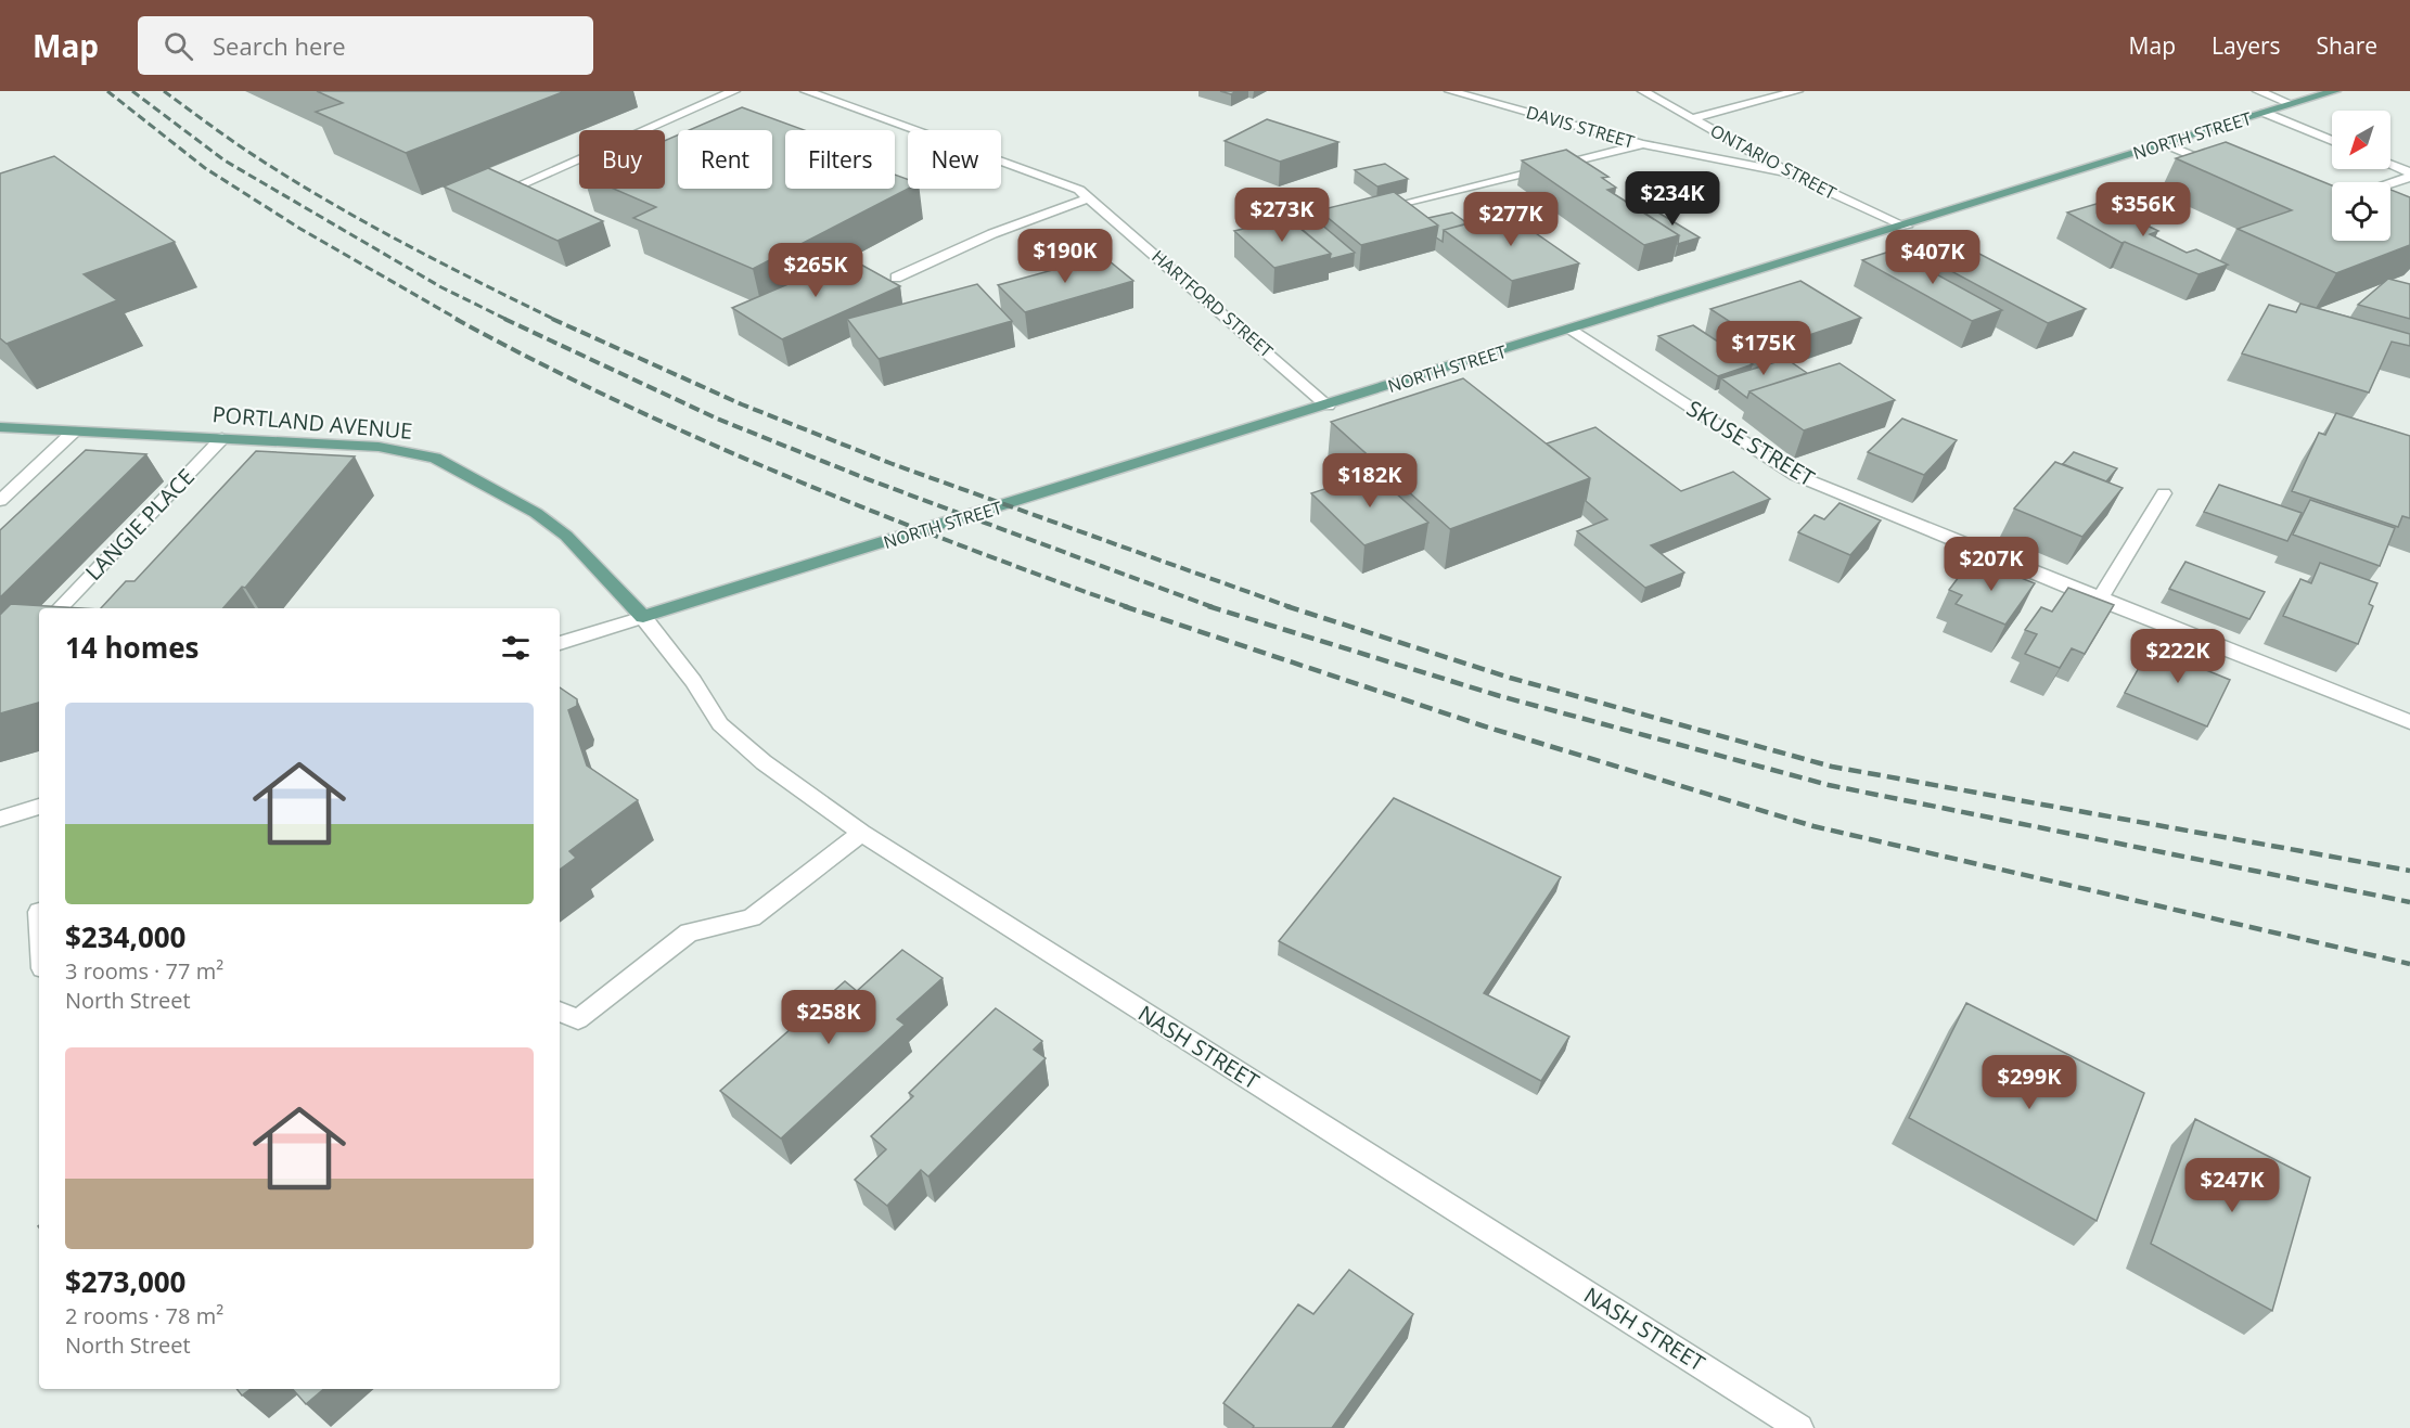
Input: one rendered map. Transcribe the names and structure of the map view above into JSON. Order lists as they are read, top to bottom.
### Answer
{
  "streets": {
    "main road": ["NORTH STREET", "PORTLAND AVENUE"],
    "street": [
      "DAVIS STREET",
      "ONTARIO STREET",
      "HARTFORD STREET",
      "SKUSE STREET",
      "LANGIE PLACE",
      "NASH STREET"
    ]
  },
  "crossings": [
    ["DAVIS STREET", "ONTARIO STREET"],
    ["NORTH STREET", "ONTARIO STREET"],
    ["NORTH STREET", "HARTFORD STREET"],
    ["NORTH STREET", "PORTLAND AVENUE"],
    ["NORTH STREET", "SKUSE STREET"],
    ["NORTH STREET", "NASH STREET"],
    ["PORTLAND AVENUE", "LANGIE PLACE"],
    ["PORTLAND AVENUE", "NASH STREET"]
  ],
  "north": "bottom left",
  "page": {
    "header": "Map",
    "search": "Search here",
    "nav": ["Map", "Layers", "Share"],
    "chip": [
      "Buy",
      "Rent",
      "Filters",
      "New"
    ],
    "price": [
      "$234K",
      "$356K",
      "$273K",
      "$277K",
      "$190K",
      "$407K",
      "$265K",
      "$175K",
      "$182K",
      "$207K",
      "$222K",
      "$258K",
      "$299K",
      "$247K"
    ],
    "heading": "14 homes",
    "list": [
      {
        "name": "$234,000",
        "note": "3 rooms · 77 m² · North Street"
      },
      {
        "name": "$273,000",
        "note": "2 rooms · 78 m² · North Street"
      }
    ]
  }
}
